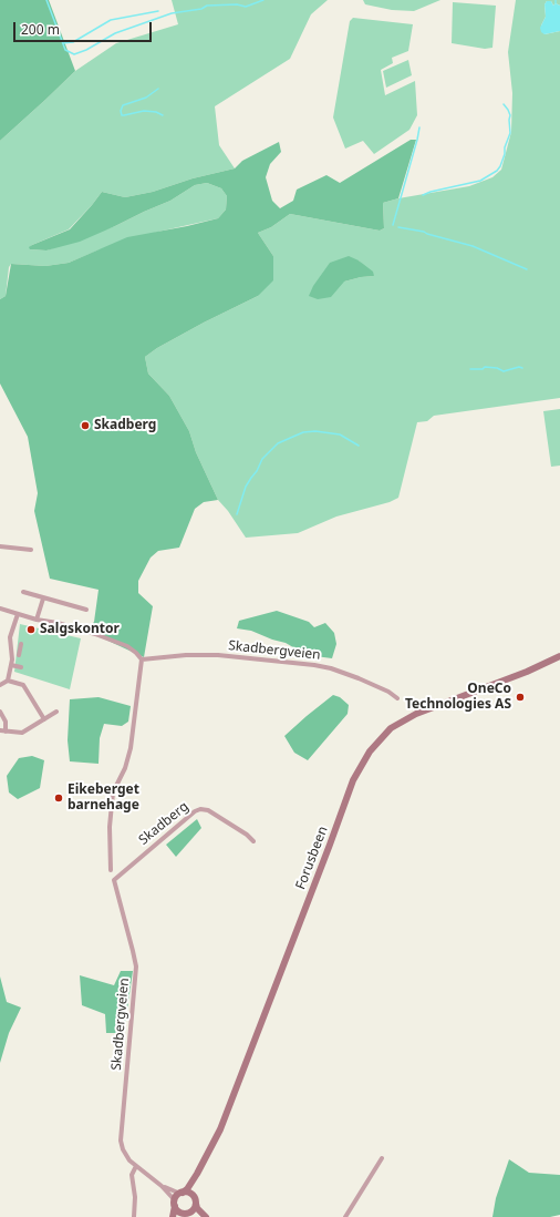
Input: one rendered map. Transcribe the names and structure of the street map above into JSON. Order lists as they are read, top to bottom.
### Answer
{
  "streets": {
    "main road": ["Forusbeen"],
    "street": ["Skadbergveien", "Skadberg"]
  },
  "crossings": [
    ["Skadbergveien", "Skadberg"],
    ["Skadbergveien", "Forusbeen"]
  ],
  "places": [
    "Skadberg",
    "Salgskontor",
    "OneCo Technologies AS",
    "Eikeberget barnehage"
  ],
  "scale_bar": "200 m"
}
